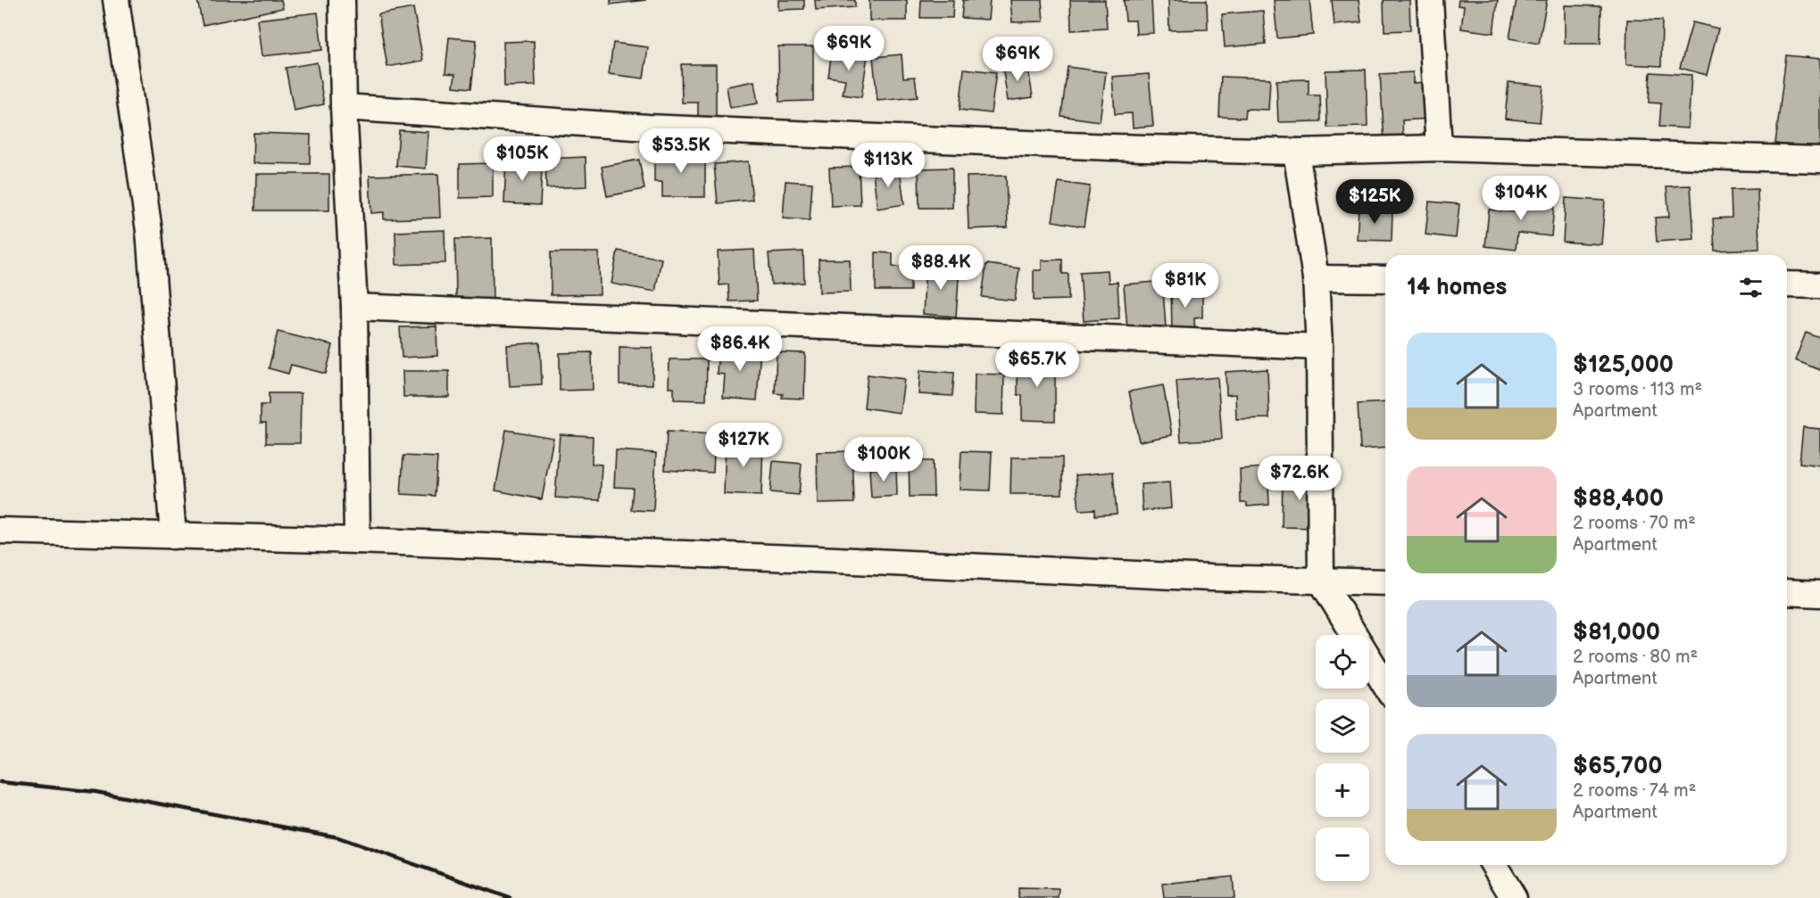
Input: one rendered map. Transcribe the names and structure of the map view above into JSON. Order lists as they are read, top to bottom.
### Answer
{
  "page": {
    "price": [
      "$69K",
      "$69K",
      "$53.5K",
      "$105K",
      "$113K",
      "$104K",
      "$125K",
      "$88.4K",
      "$81K",
      "$86.4K",
      "$65.7K",
      "$127K",
      "$100K",
      "$72.6K"
    ],
    "heading": "14 homes",
    "list": [
      {
        "name": "$125,000",
        "note": "3 rooms · 113 m² · Apartment"
      },
      {
        "name": "$88,400",
        "note": "2 rooms · 70 m² · Apartment"
      },
      {
        "name": "$81,000",
        "note": "2 rooms · 80 m² · Apartment"
      },
      {
        "name": "$65,700",
        "note": "2 rooms · 74 m² · Apartment"
      }
    ],
    "map_buttons": ["+", "−"]
  }
}
